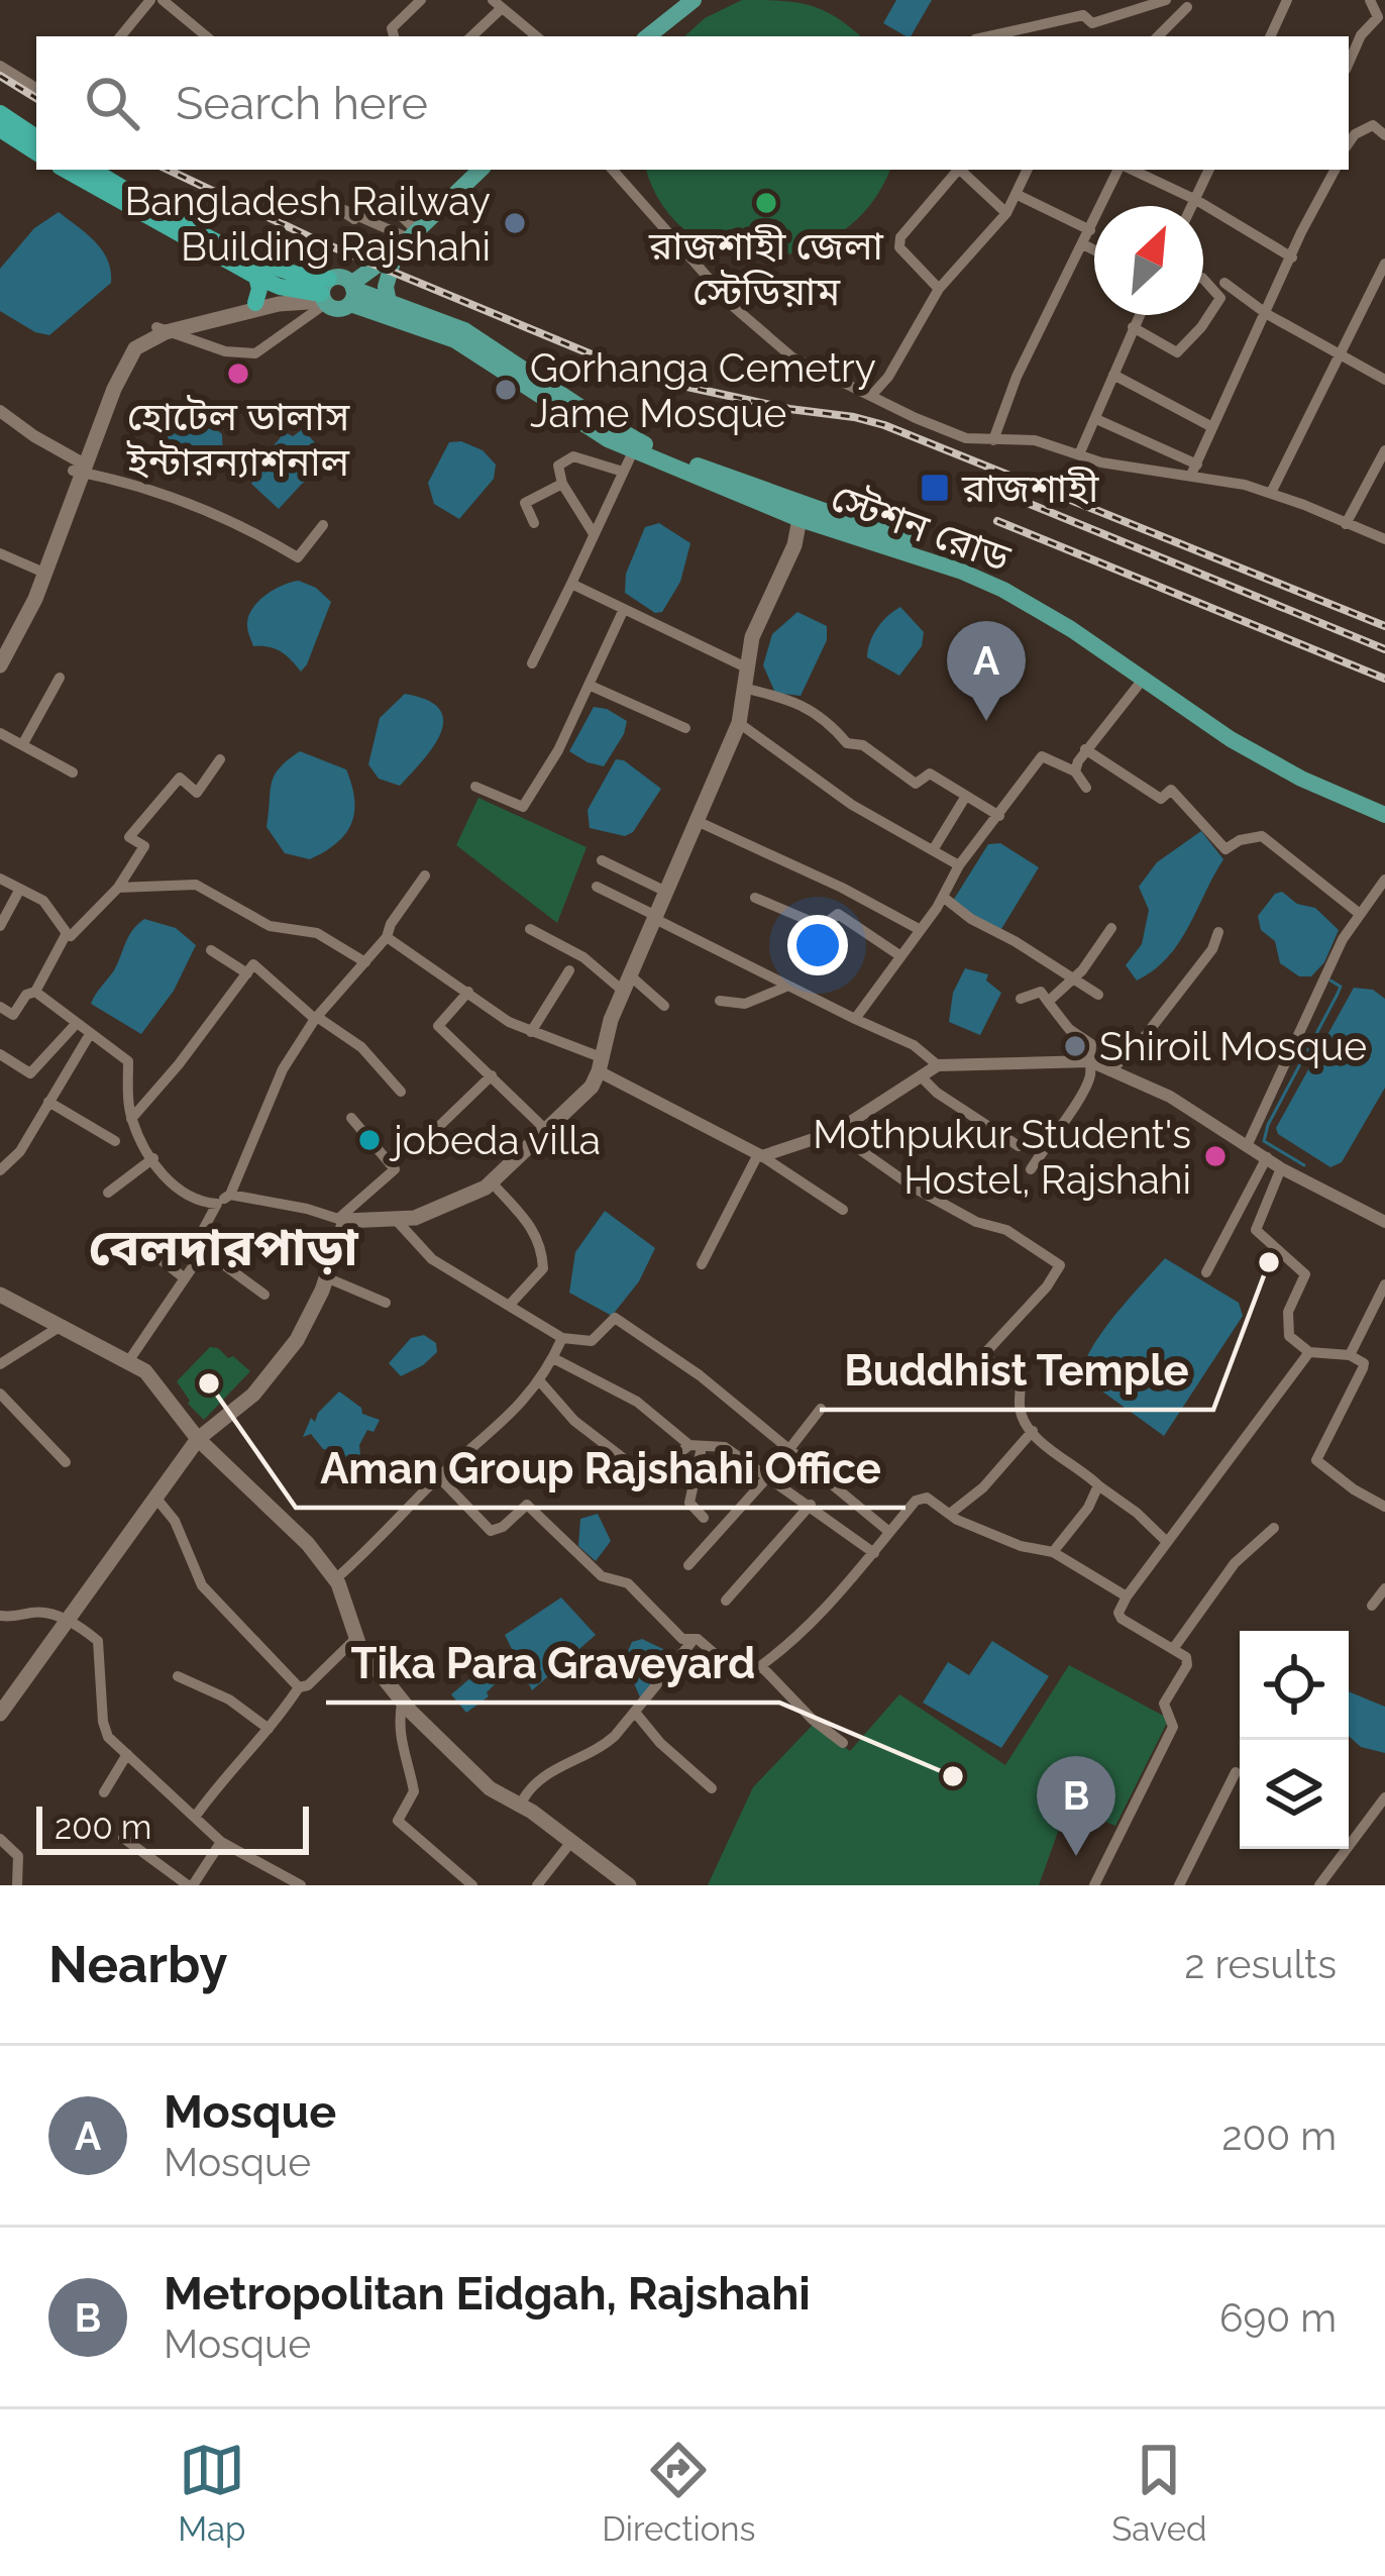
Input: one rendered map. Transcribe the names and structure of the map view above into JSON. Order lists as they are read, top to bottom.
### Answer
{
  "streets": {
    "highway": ["স্টেশন রোড"]
  },
  "districts": ["বেলদারপাড়া"],
  "places": {
    "other": [
      "রাজশাহী জেলা স্টেডিয়াম",
      "Bangladesh Railway Building Rajshahi",
      "হোটেল ডালাস ইন্টারন্যাশনাল",
      "Gorhanga Cemetry Jame Mosque",
      "Shiroil Mosque",
      "jobeda villa",
      "Mothpukur Student's Hostel, Rajshahi",
      "Buddhist Temple",
      "Aman Group Rajshahi Office",
      "Tika Para Graveyard"
    ],
    "transit": ["রাজশাহী"]
  },
  "scale_bar": "200 m",
  "north": "top right",
  "page": {
    "search": "Search here",
    "pins": ["A", "B"],
    "scale": "200 m",
    "heading": ["Nearby", "2 results"],
    "list": [
      {
        "mark": "A",
        "name": "Mosque",
        "note": "Mosque",
        "value": "200 m"
      },
      {
        "mark": "B",
        "name": "Metropolitan Eidgah, Rajshahi",
        "note": "Mosque",
        "value": "690 m"
      }
    ],
    "nav": ["Map", "Directions", "Saved"]
  }
}
